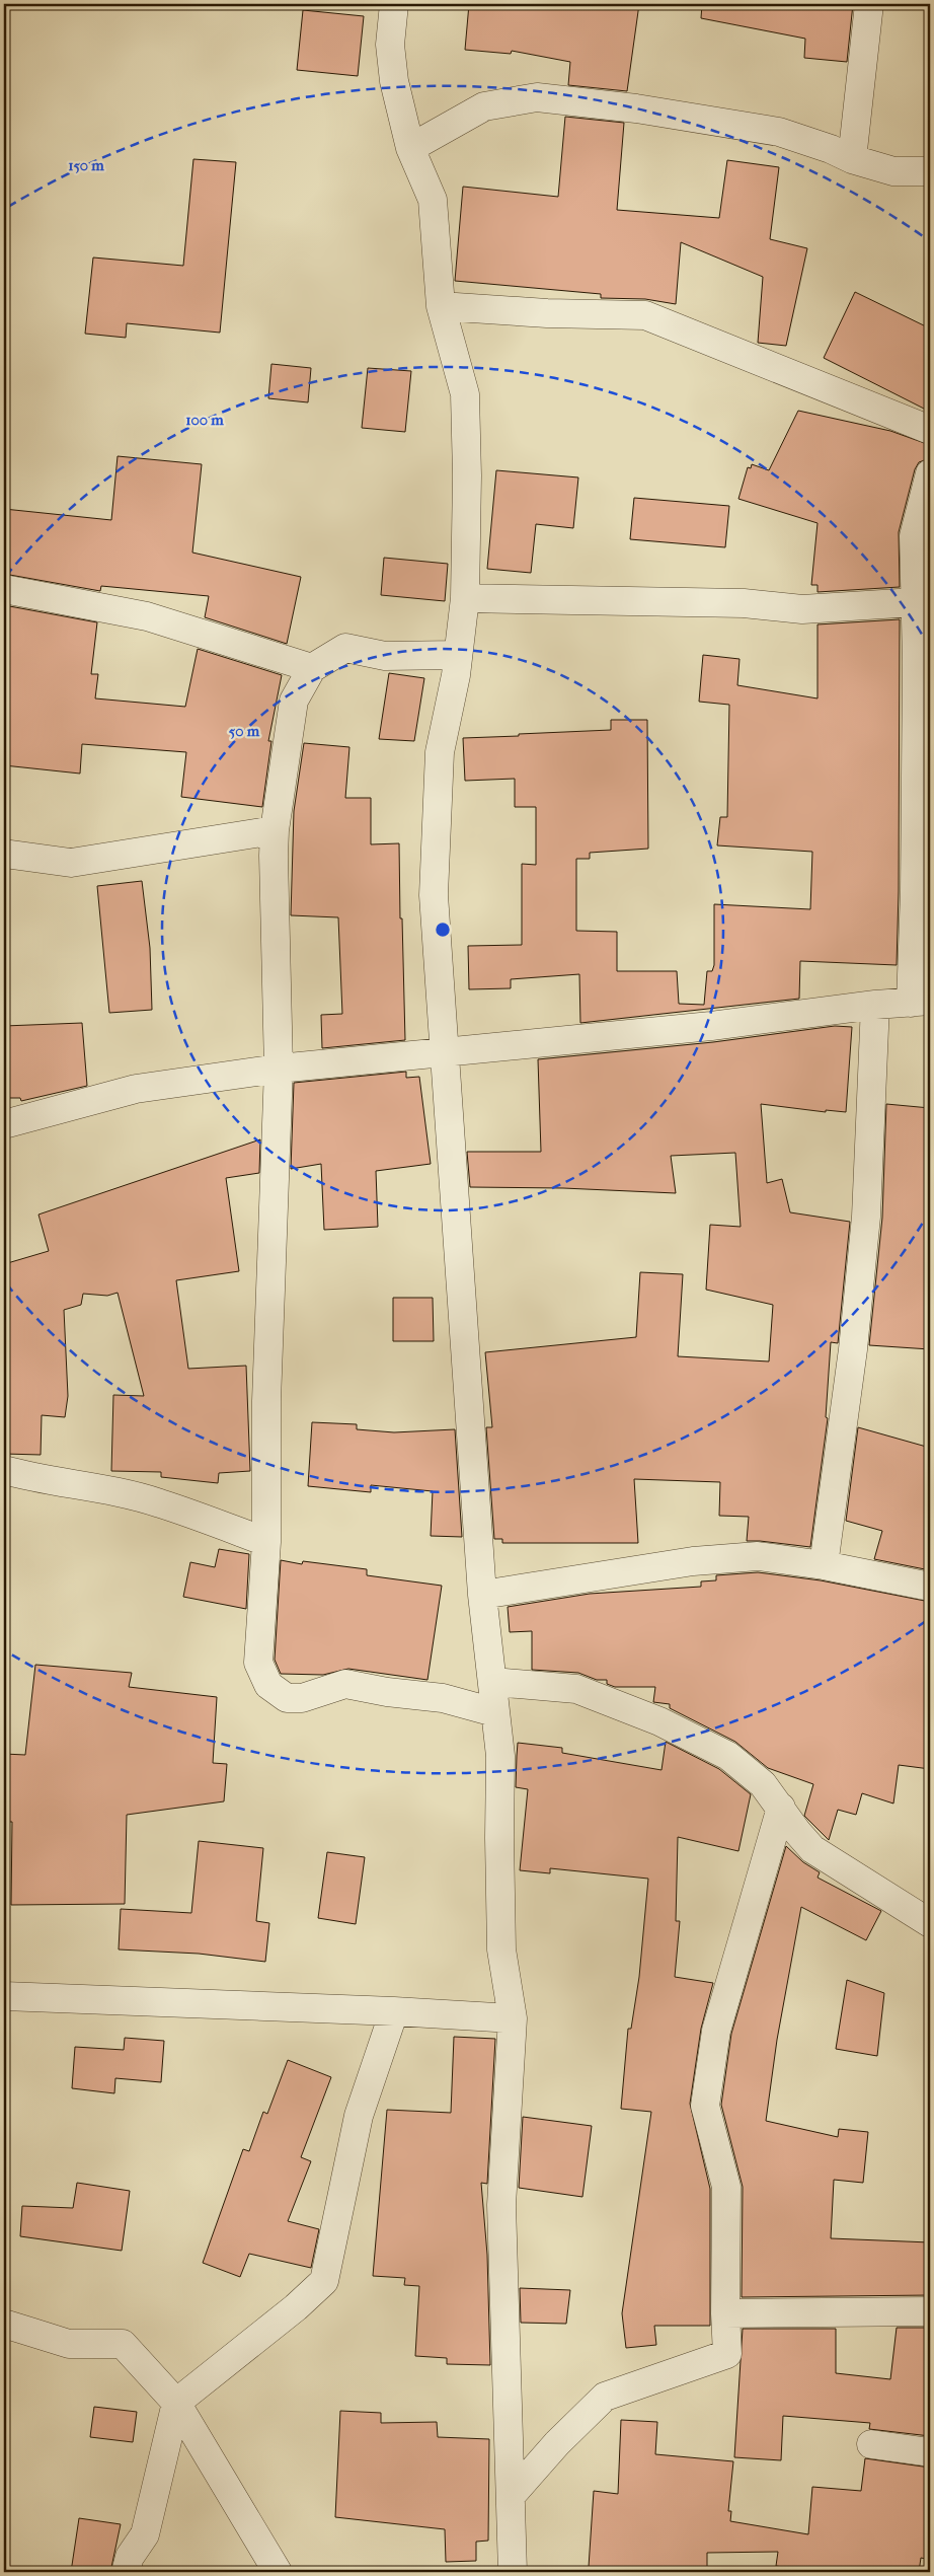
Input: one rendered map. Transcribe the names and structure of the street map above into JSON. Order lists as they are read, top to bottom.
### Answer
{
  "rings": ["150 m", "100 m", "50 m"]
}
